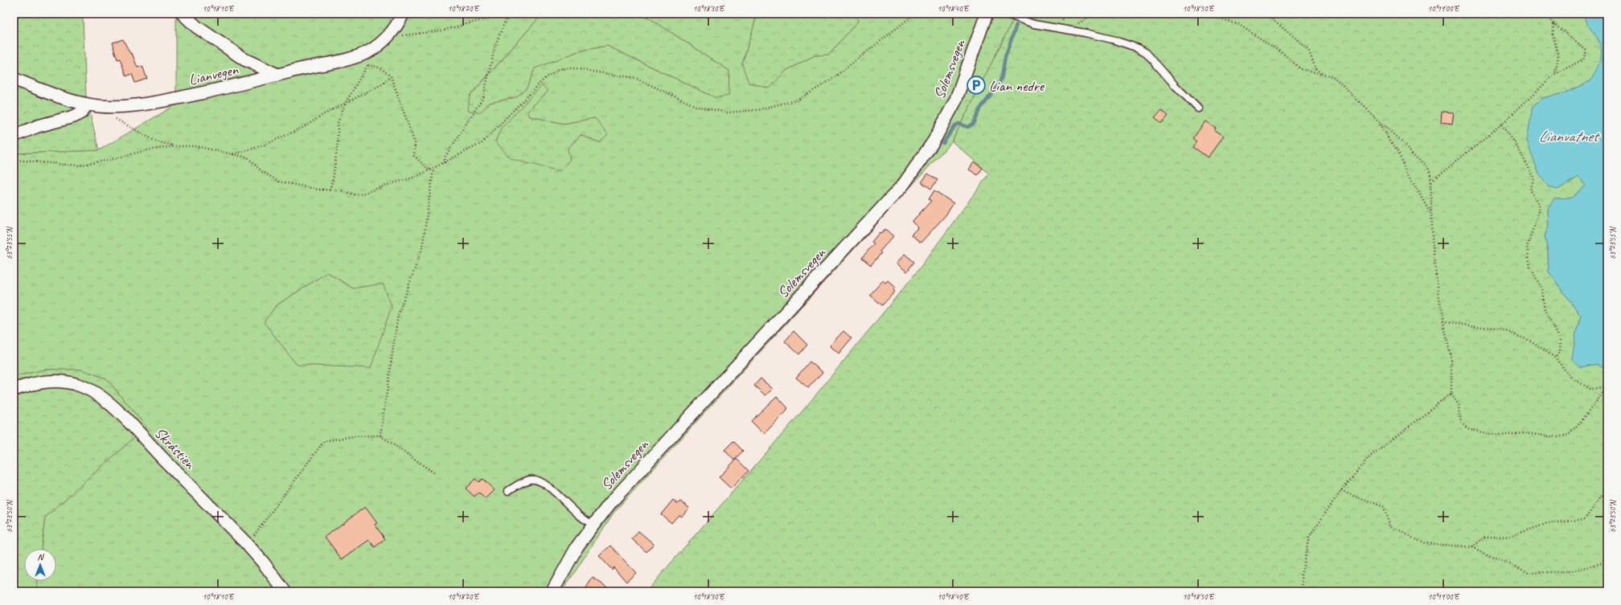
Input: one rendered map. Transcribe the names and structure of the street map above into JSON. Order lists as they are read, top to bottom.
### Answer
{
  "streets": {
    "street": ["Solemsvegen", "Lianvegen", "Skråstien"]
  },
  "water": ["Lianvatnet"],
  "places": {
    "parking": ["Lian nedre"]
  },
  "north": "top",
  "coordinates": [
    "10°18'10\"E",
    "10°18'20\"E",
    "10°18'30\"E",
    "10°18'40\"E",
    "10°18'50\"E",
    "10°19'00\"E",
    "63°23'55\"N",
    "63°23'50\"N"
  ]
}
